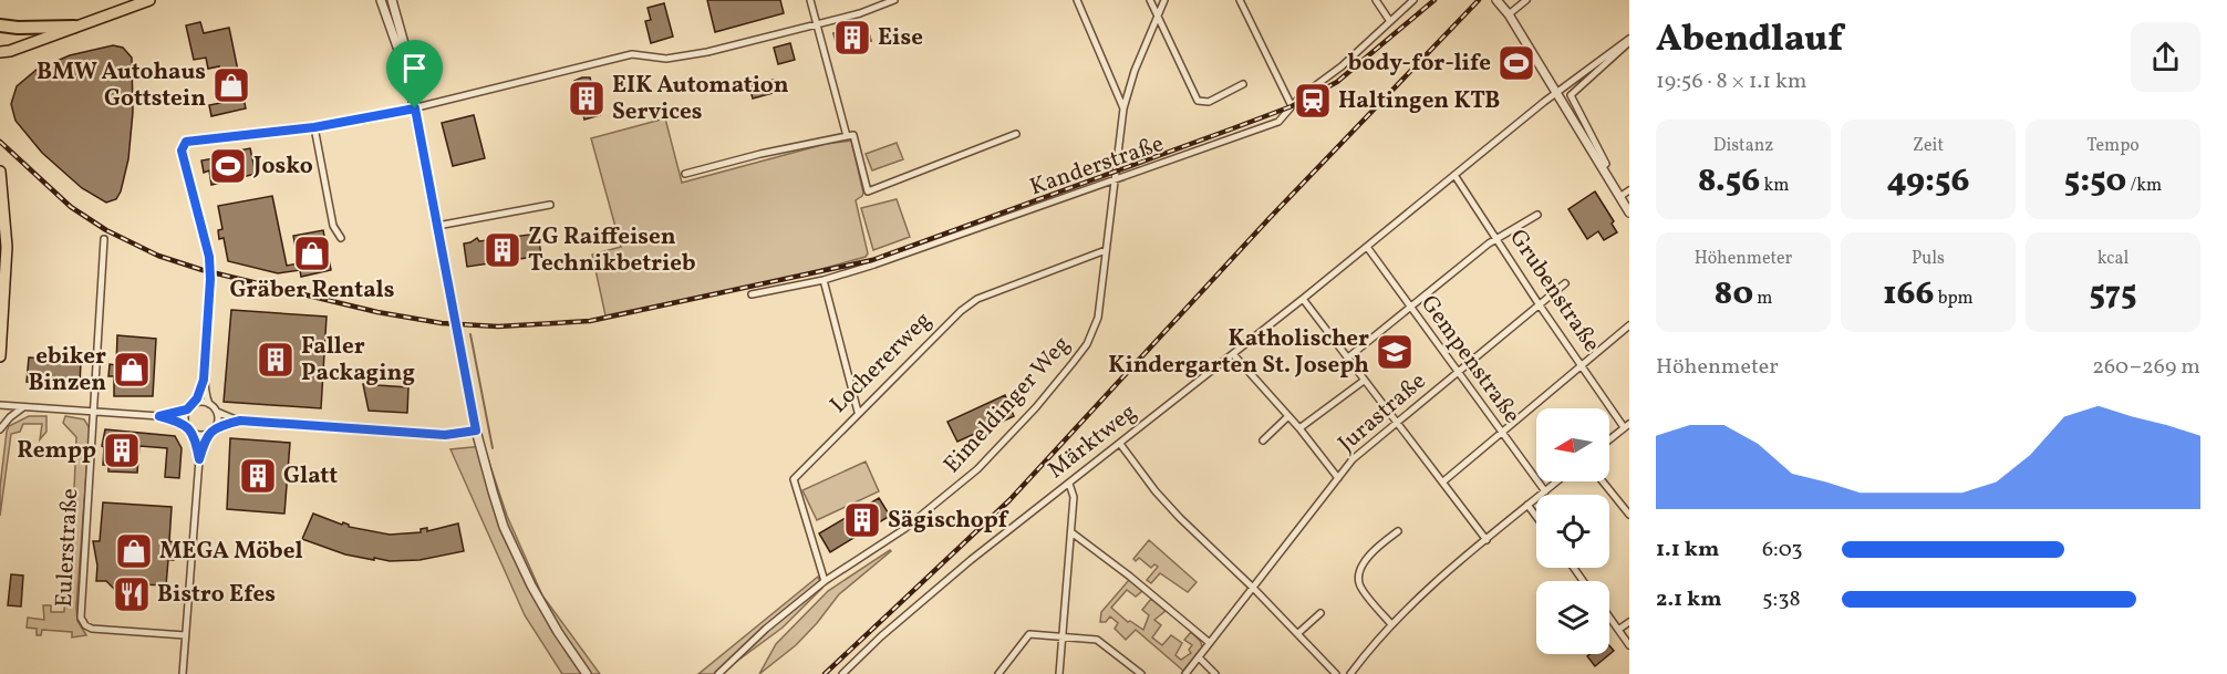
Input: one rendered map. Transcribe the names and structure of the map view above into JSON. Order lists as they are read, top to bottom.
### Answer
{
  "streets": {
    "street": [
      "Kanderstraße",
      "Grubenstraße",
      "Gempenstraße",
      "Lochererweg",
      "Eimeldinger Weg",
      "Jurastraße",
      "Märktweg",
      "Eulerstraße"
    ]
  },
  "crossings": [
    ["Kanderstraße", "Eimeldinger Weg"],
    ["Grubenstraße", "Jurastraße"],
    ["Grubenstraße", "Märktweg"],
    ["Gempenstraße", "Jurastraße"],
    ["Gempenstraße", "Märktweg"],
    ["Lochererweg", "Eimeldinger Weg"]
  ],
  "places": {
    "building": [
      "Eise",
      "EIK Automation Services",
      "ZG Raiffeisen Technikbetrieb",
      "Faller Packaging",
      "Rempp",
      "Glatt",
      "Sägischopf"
    ],
    "sports": ["body-for-life", "Josko"],
    "shop": [
      "BMW Autohaus Gottstein",
      "Gräber Rentals",
      "ebiker Binzen",
      "MEGA Möbel"
    ],
    "station": ["Haltingen KTB"],
    "school or university": ["Katholischer Kindergarten St. Joseph"],
    "restaurant": ["Bistro Efes"]
  },
  "north": "left",
  "page": {
    "heading": ["Abendlauf", "19:56 · 8 × 1.1 km"],
    "stats": [
      ["Distanz", "8.56 km"],
      ["Zeit", "49:56"],
      ["Tempo", "5:50 /km"],
      ["Höhenmeter", "80 m"],
      ["Puls", "166 bpm"],
      ["kcal", "575"]
    ],
    "chart": ["Höhenmeter", "260–269 m"],
    "list": [
      {
        "name": "1.1 km",
        "note": "6:03"
      },
      {
        "name": "2.1 km",
        "note": "5:38"
      }
    ]
  }
}
